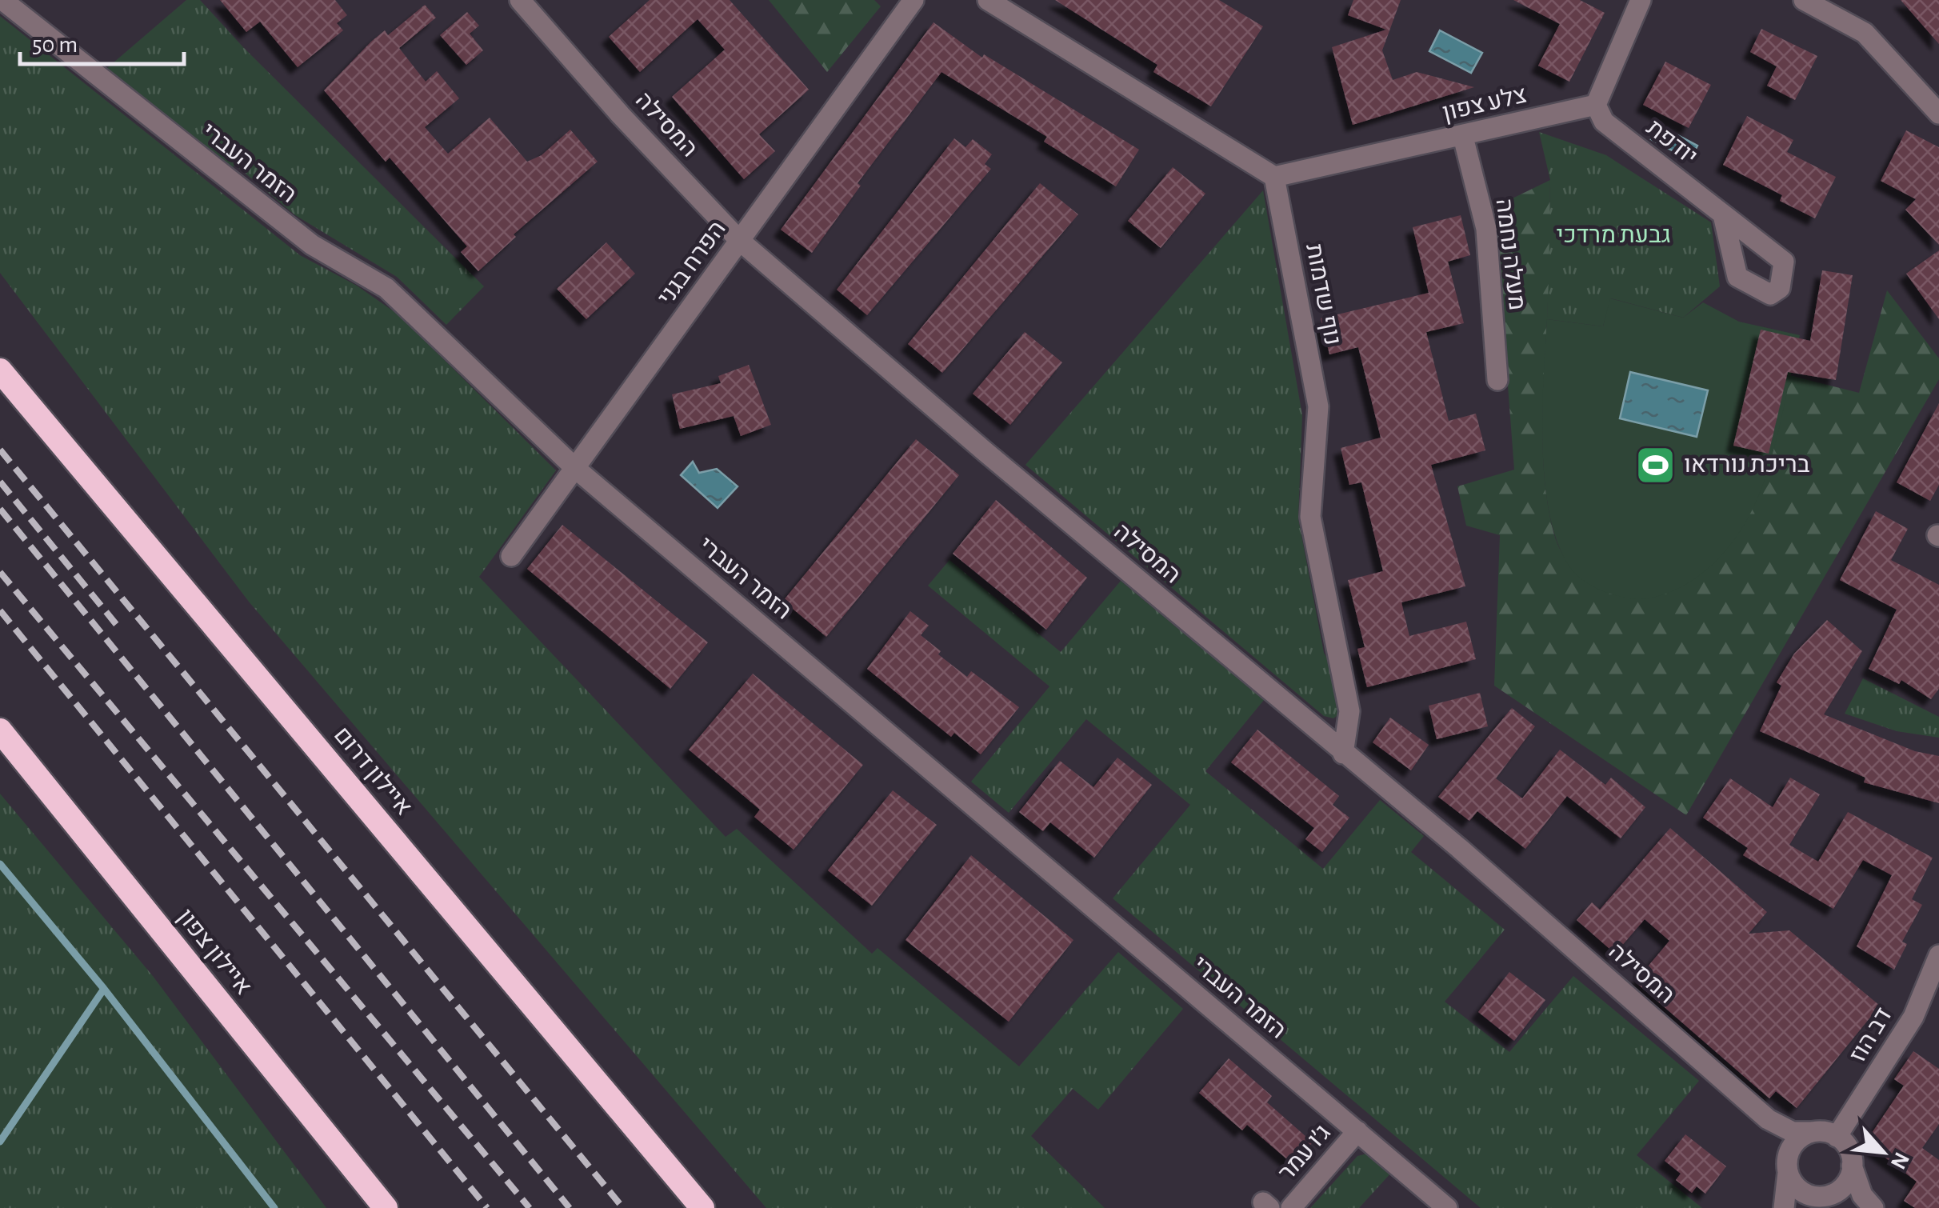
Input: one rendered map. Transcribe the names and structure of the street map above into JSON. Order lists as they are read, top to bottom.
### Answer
{
  "streets": {
    "highway": ["איילון דרום", "איילון צפון"],
    "street": [
      "צלע צפון",
      "המסילה",
      "יודפת",
      "הזמר העברי",
      "מעלה נחמה",
      "הפרח בגני",
      "נוף שדמות",
      "דב הוז",
      "ג׳ו עמר"
    ]
  },
  "crossings": [
    ["צלע צפון", "יודפת"],
    ["צלע צפון", "מעלה נחמה"],
    ["צלע צפון", "נוף שדמות"],
    ["המסילה", "הפרח בגני"],
    ["המסילה", "נוף שדמות"],
    ["המסילה", "דב הוז"],
    ["הזמר העברי", "הפרח בגני"],
    ["הזמר העברי", "ג׳ו עמר"]
  ],
  "parks": ["גבעת מרדכי"],
  "places": {
    "sports": ["בריכת נורדאו"]
  },
  "scale_bar": "50 m",
  "north": "bottom right"
}
